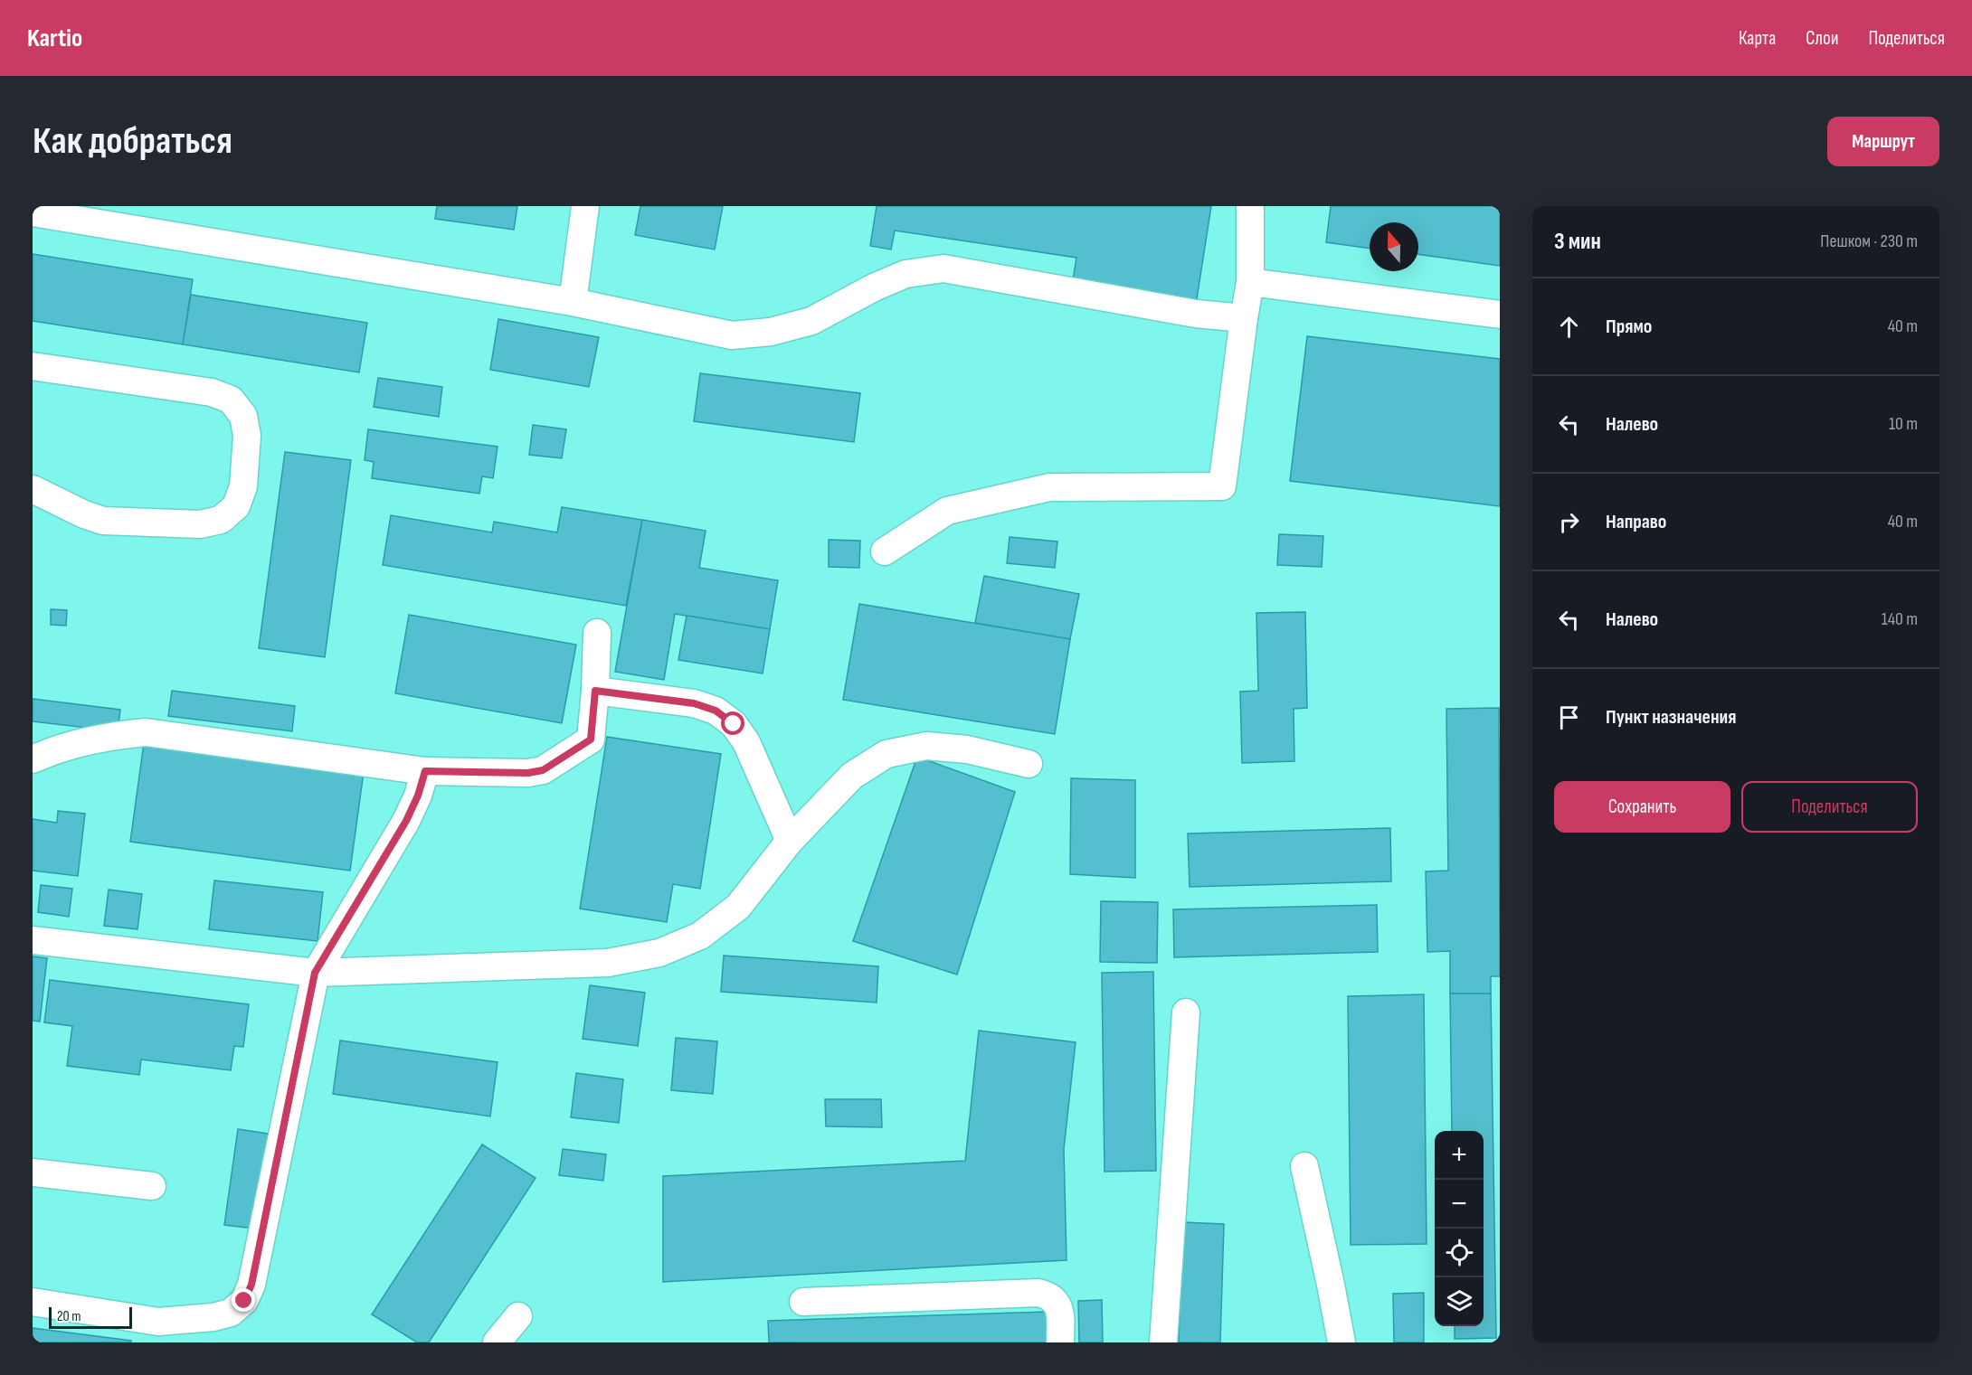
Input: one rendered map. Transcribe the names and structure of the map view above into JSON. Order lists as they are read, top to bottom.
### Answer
{
  "scale_bar": "20 m",
  "north": "top",
  "page": {
    "header": "Kartio",
    "nav": ["Карта", "Слои", "Поделиться"],
    "buttons": [
      "Маршрут",
      ["Сохранить", "Поделиться"]
    ],
    "title": "Как добраться",
    "heading": ["3 мин", "Пешком · 230 m"],
    "list": [
      ["Прямо", "40 m"],
      ["Налево", "10 m"],
      ["Направо", "40 m"],
      ["Налево", "140 m"],
      "Пункт назначения"
    ],
    "map_buttons": ["+", "−"],
    "scale": "20 m"
  }
}
